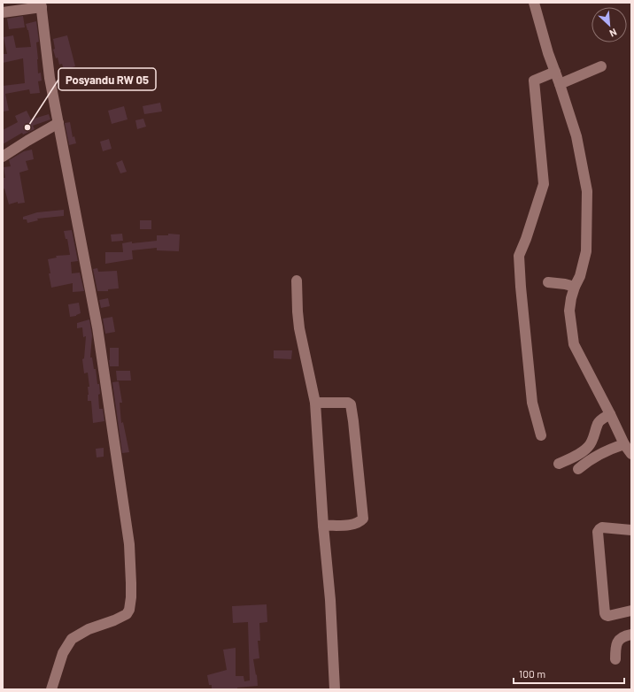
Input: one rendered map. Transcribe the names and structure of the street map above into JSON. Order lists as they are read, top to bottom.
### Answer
{
  "places": ["Posyandu RW 05"],
  "scale_bar": "100 m",
  "north": "bottom right"
}
